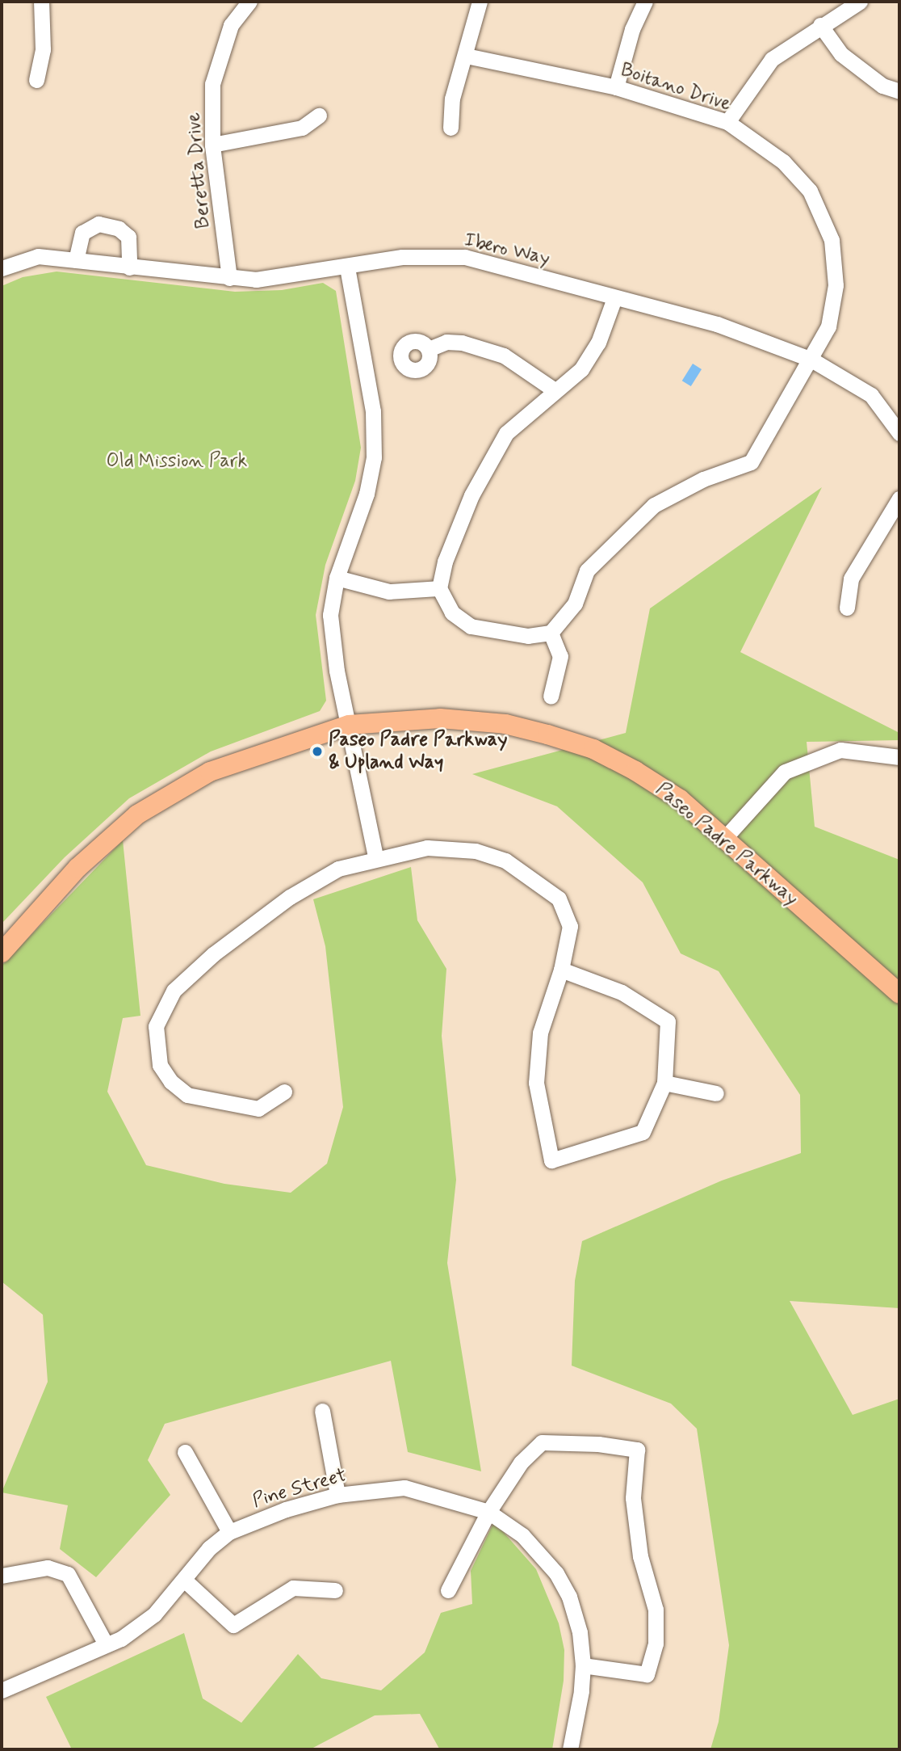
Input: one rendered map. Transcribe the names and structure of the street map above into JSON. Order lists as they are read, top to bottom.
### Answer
{
  "streets": {
    "main road": ["Paseo Padre Parkway"],
    "street": [
      "Boitano Drive",
      "Beretta Drive",
      "Ibero Way",
      "Pine Street"
    ]
  },
  "crossings": [
    ["Boitano Drive", "Ibero Way"],
    ["Beretta Drive", "Ibero Way"]
  ],
  "parks": ["Old Mission Park"],
  "places": ["Paseo Padre Parkway & Upland Way"]
}
